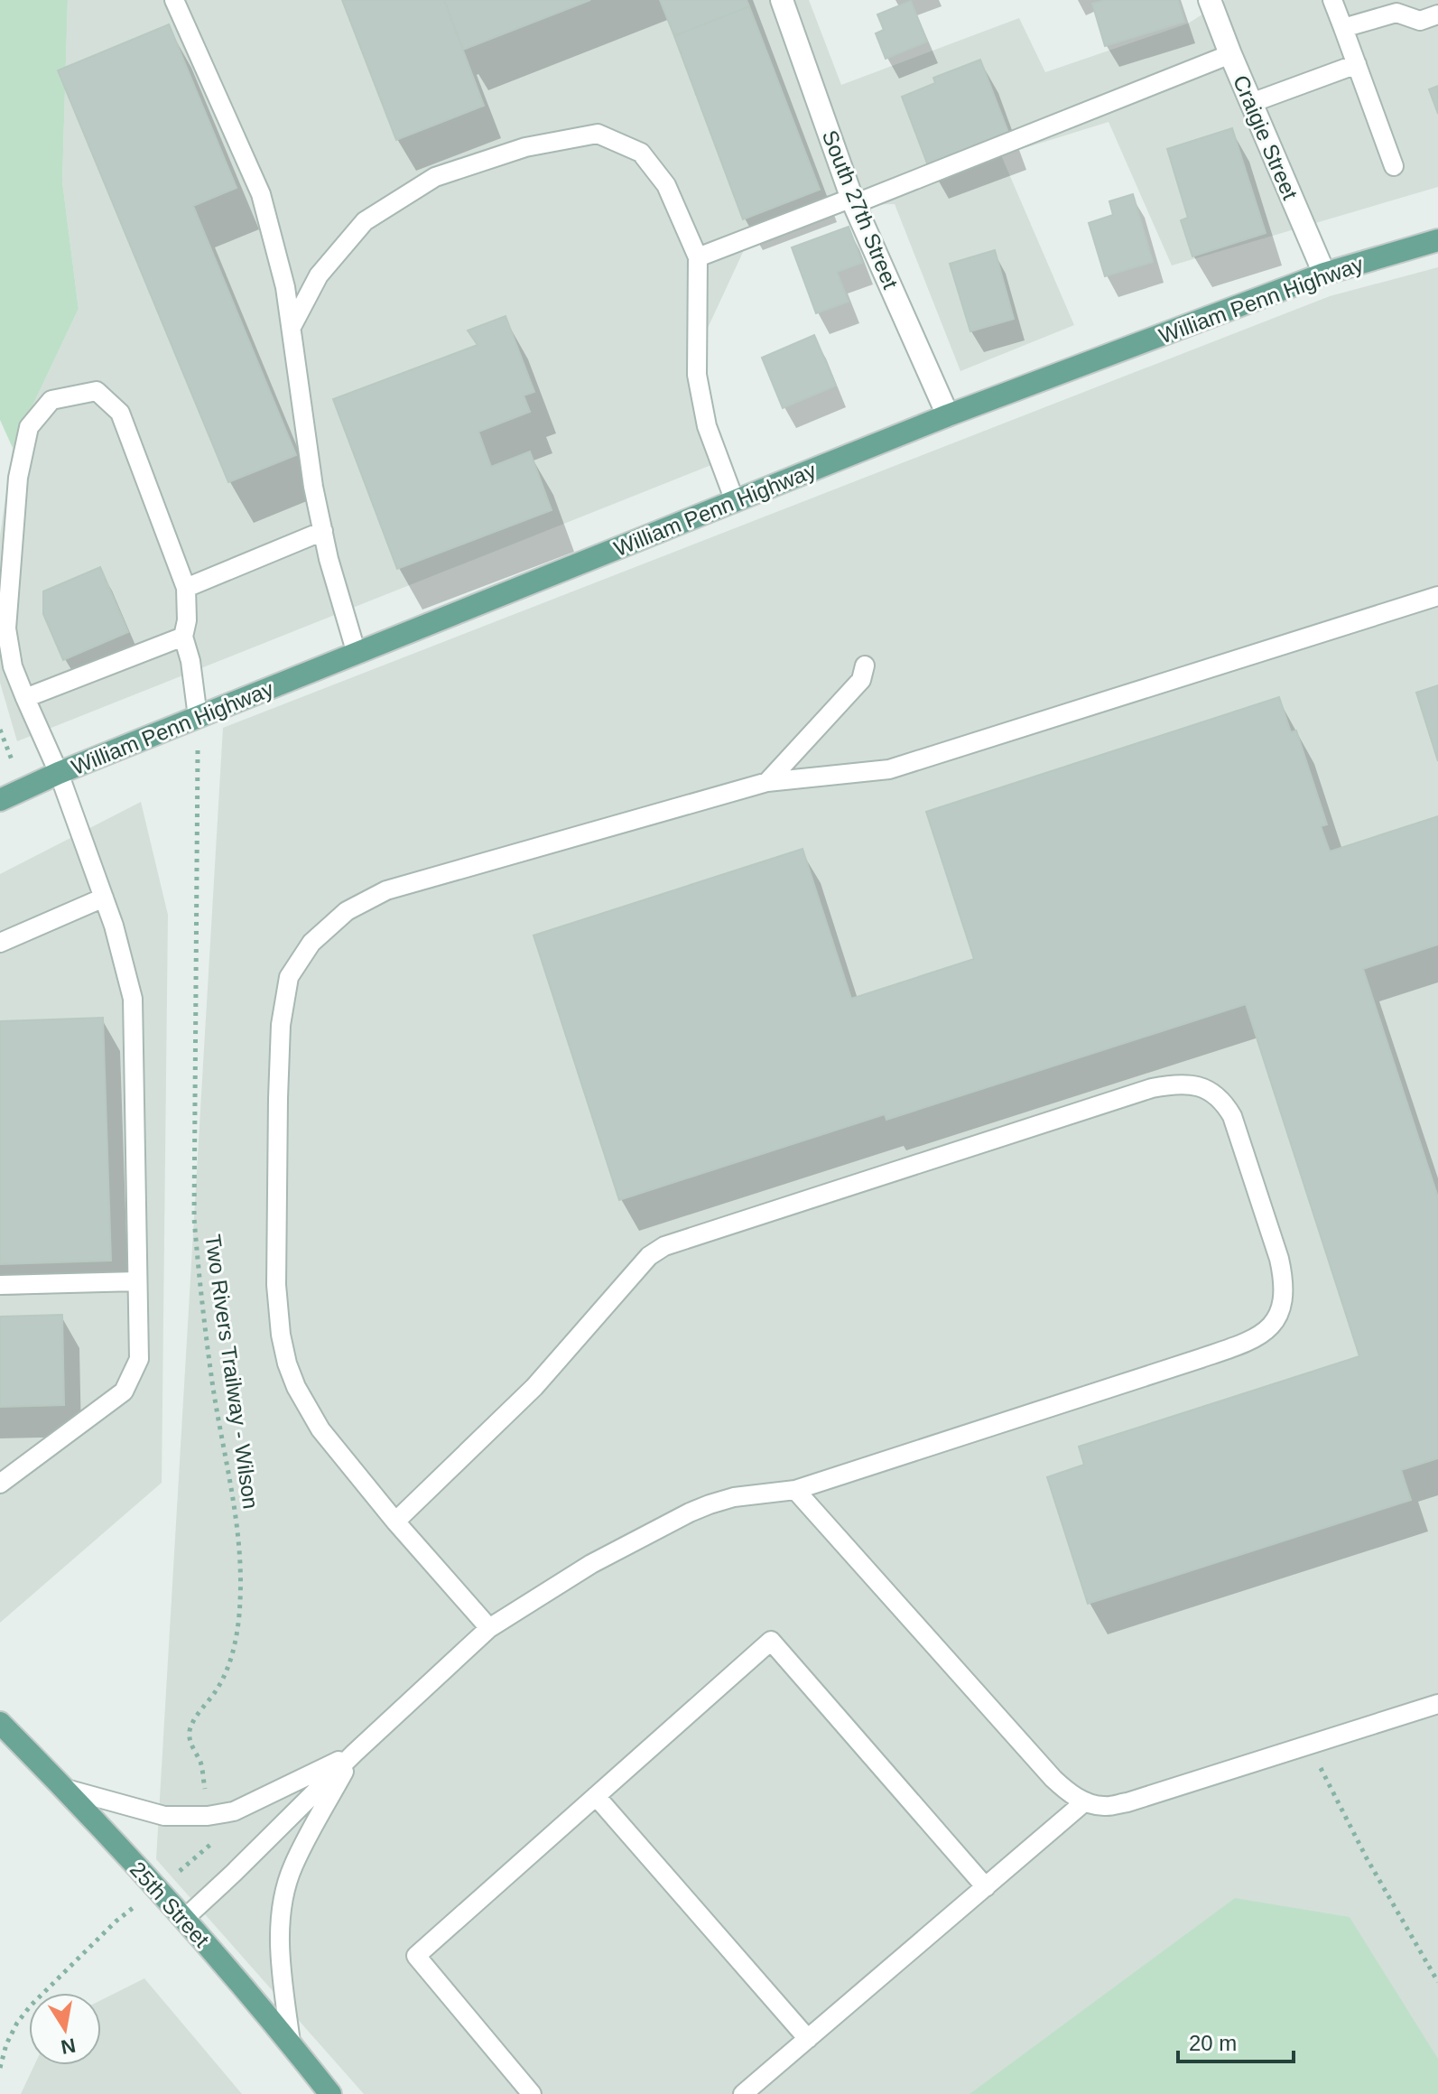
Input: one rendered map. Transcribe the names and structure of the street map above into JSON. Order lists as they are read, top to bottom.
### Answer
{
  "streets": {
    "main road": ["William Penn Highway", "25th Street"],
    "street": ["Craigie Street", "South 27th Street"],
    "path": ["Two Rivers Trailway - Wilson"]
  },
  "crossings": [
    ["Craigie Street", "William Penn Highway"],
    ["South 27th Street", "William Penn Highway"],
    ["William Penn Highway", "Two Rivers Trailway - Wilson"]
  ],
  "scale_bar": "20 m",
  "north": "bottom"
}
